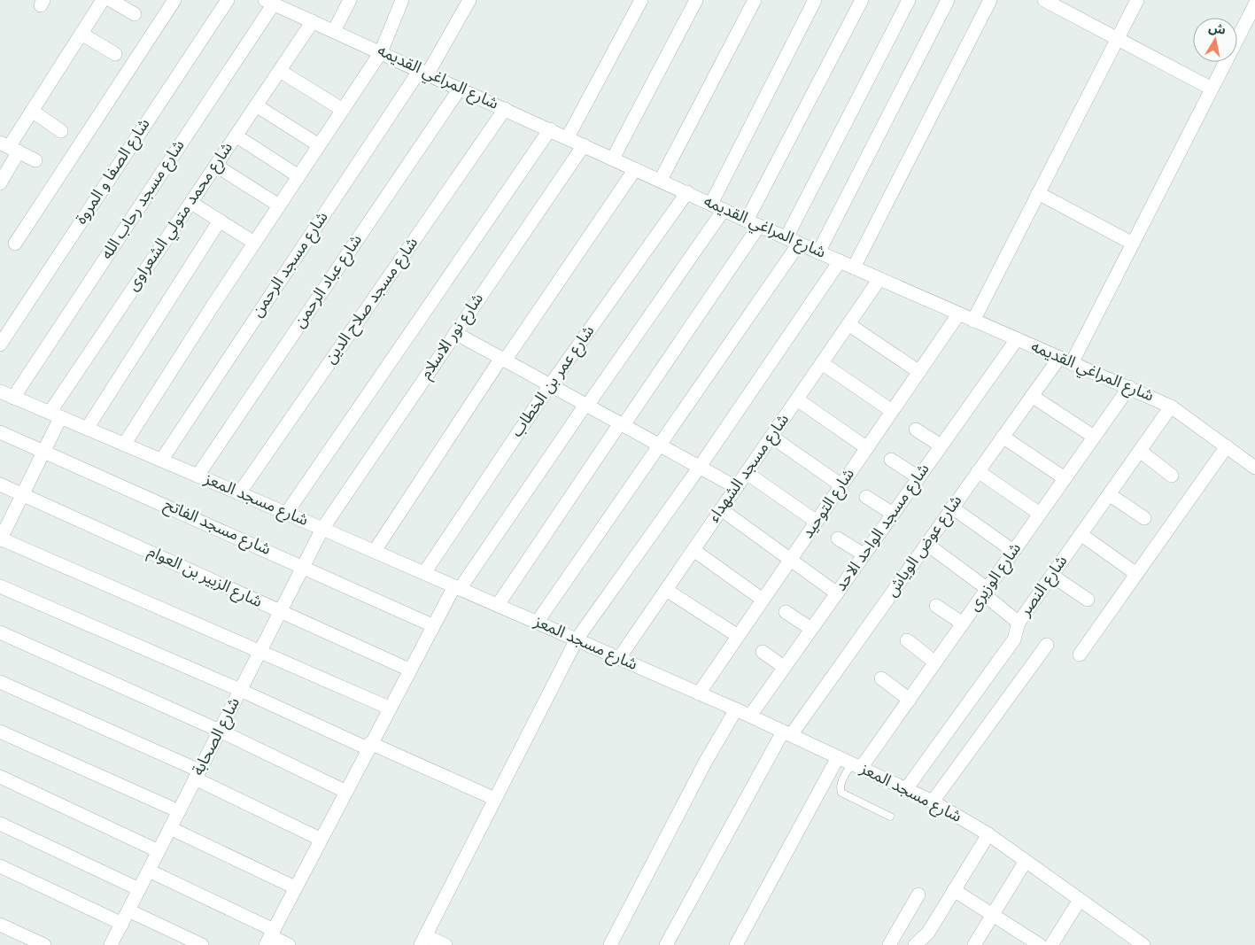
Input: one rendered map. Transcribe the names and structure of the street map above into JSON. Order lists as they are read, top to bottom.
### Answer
{
  "streets": {
    "street": [
      "شارع المراغي القديمه",
      "شارع الصفا و المروة",
      "شارع مسجد رحاب الله",
      "شارع محمد متولي الشعراوى",
      "شارع مسجد الرحمن",
      "شارع عباد الرحمن",
      "شارع مسجد صلاح الدين",
      "شارع نور الاسلام",
      "شارع عمر بن الخطاب",
      "شارع مسجد الشهداء",
      "شارع مسجد المعز",
      "شارع التوحيد",
      "شارع مسجد الفاتح",
      "شارع مسجد الواحد الاحد",
      "شارع عوض الوياش",
      "شارع الزبير بن العوام",
      "شارع الوزيرى",
      "شارع النصر",
      "شارع الصحابة"
    ]
  },
  "crossings": [
    ["شارع المراغي القديمه", "شارع مسجد رحاب الله"],
    ["شارع المراغي القديمه", "شارع محمد متولي الشعراوى"],
    ["شارع المراغي القديمه", "شارع مسجد الرحمن"],
    ["شارع المراغي القديمه", "شارع عباد الرحمن"],
    ["شارع المراغي القديمه", "شارع مسجد صلاح الدين"],
    ["شارع المراغي القديمه", "شارع نور الاسلام"],
    ["شارع المراغي القديمه", "شارع عمر بن الخطاب"],
    ["شارع المراغي القديمه", "شارع مسجد الشهداء"],
    ["شارع المراغي القديمه", "شارع التوحيد"],
    ["شارع المراغي القديمه", "شارع مسجد الواحد الاحد"],
    ["شارع المراغي القديمه", "شارع عوض الوياش"],
    ["شارع المراغي القديمه", "شارع الوزيرى"],
    ["شارع المراغي القديمه", "شارع النصر"],
    ["شارع مسجد رحاب الله", "شارع مسجد المعز"],
    ["شارع محمد متولي الشعراوى", "شارع مسجد المعز"],
    ["شارع محمد متولي الشعراوى", "شارع مسجد الفاتح"],
    ["شارع محمد متولي الشعراوى", "شارع الزبير بن العوام"],
    ["شارع مسجد الرحمن", "شارع مسجد المعز"],
    ["شارع عباد الرحمن", "شارع مسجد المعز"],
    ["شارع مسجد صلاح الدين", "شارع مسجد المعز"],
    ["شارع نور الاسلام", "شارع مسجد المعز"],
    ["شارع نور الاسلام", "شارع الصحابة"],
    ["شارع عمر بن الخطاب", "شارع مسجد المعز"],
    ["شارع مسجد الشهداء", "شارع مسجد المعز"],
    ["شارع مسجد المعز", "شارع التوحيد"],
    ["شارع مسجد المعز", "شارع مسجد الواحد الاحد"],
    ["شارع مسجد المعز", "شارع عوض الوياش"],
    ["شارع مسجد المعز", "شارع الوزيرى"],
    ["شارع مسجد المعز", "شارع النصر"],
    ["شارع مسجد المعز", "شارع الصحابة"],
    ["شارع مسجد الفاتح", "شارع الصحابة"],
    ["شارع الزبير بن العوام", "شارع الصحابة"]
  ],
  "north": "top"
}
